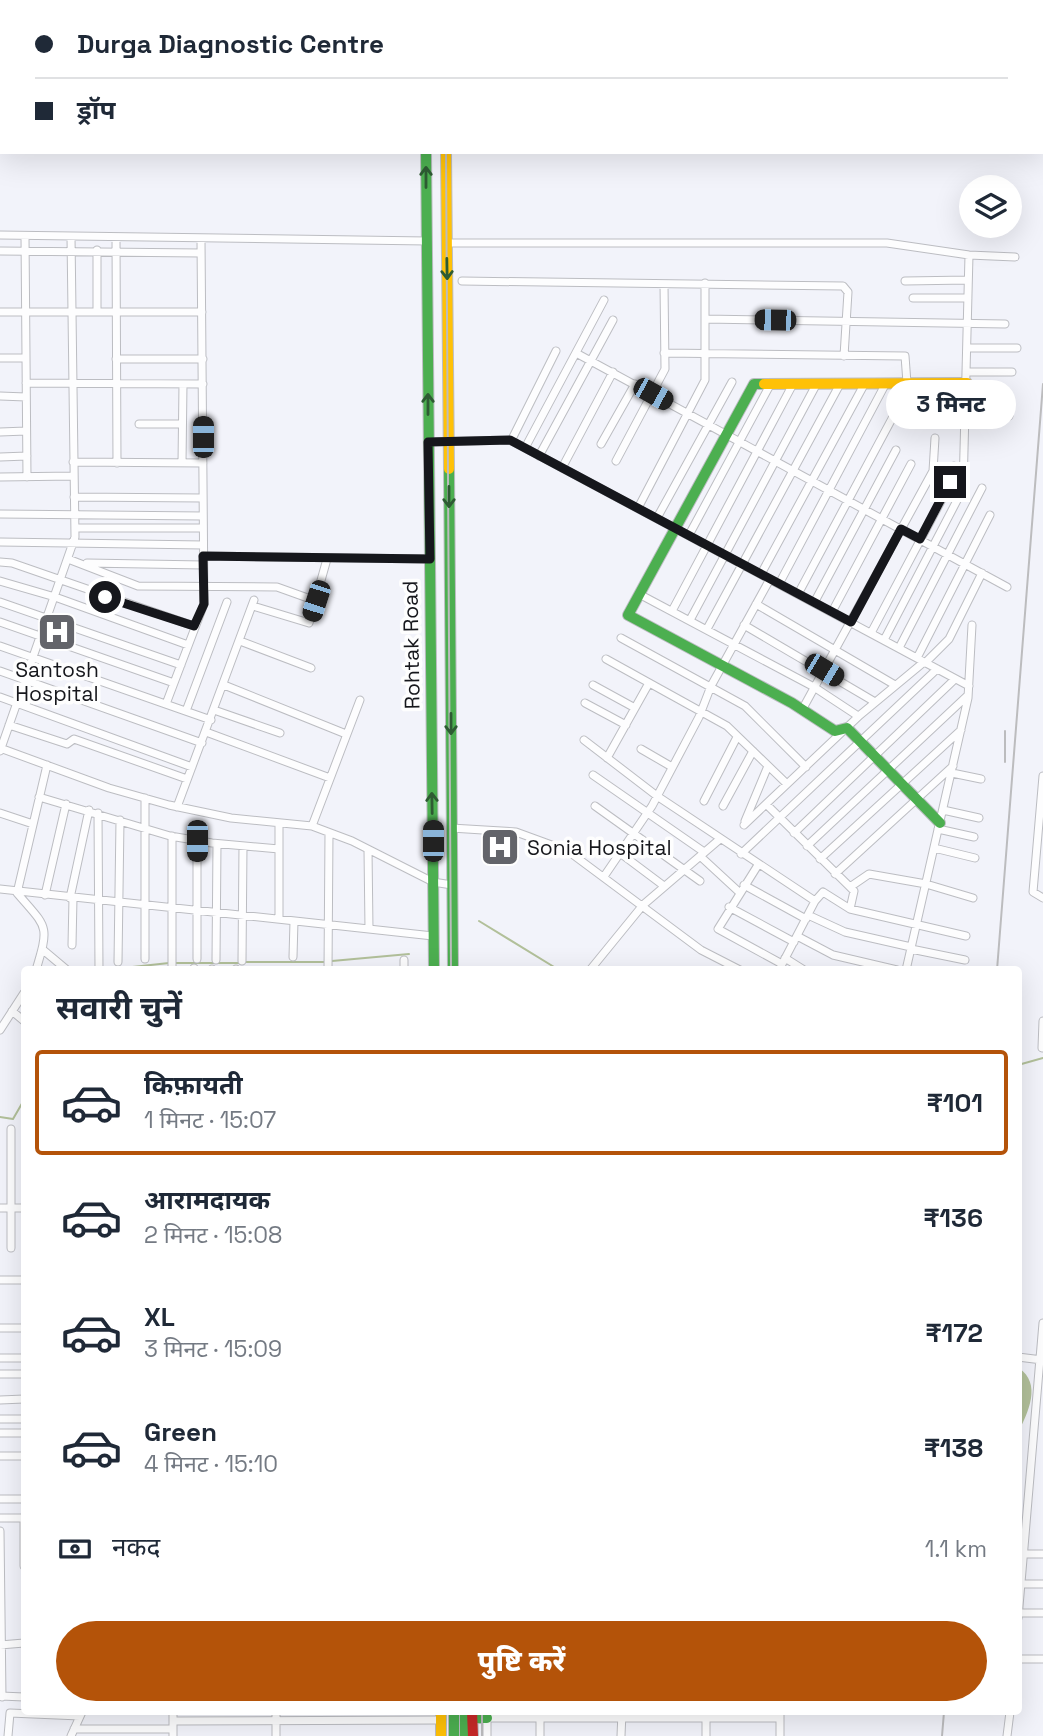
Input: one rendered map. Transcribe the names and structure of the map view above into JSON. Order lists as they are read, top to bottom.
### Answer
{
  "streets": {
    "main road": ["Rohtak Road"]
  },
  "places": {
    "hospital": ["Santosh Hospital", "Sonia Hospital"]
  },
  "page": {
    "banner": ["Durga Diagnostic Centre", "ड्रॉप"],
    "bubble": "3 मिनट",
    "heading": "सवारी चुनें",
    "list": [
      {
        "name": "किफ़ायती",
        "note": "1 मिनट · 15:07",
        "value": "₹101"
      },
      {
        "name": "आरामदायक",
        "note": "2 मिनट · 15:08",
        "value": "₹136"
      },
      {
        "name": "XL",
        "note": "3 मिनट · 15:09",
        "value": "₹172"
      },
      {
        "name": "Green",
        "note": "4 मिनट · 15:10",
        "value": "₹138"
      }
    ],
    "pay": ["नकद", "1.1 km"],
    "buttons": "पुष्टि करें"
  }
}
